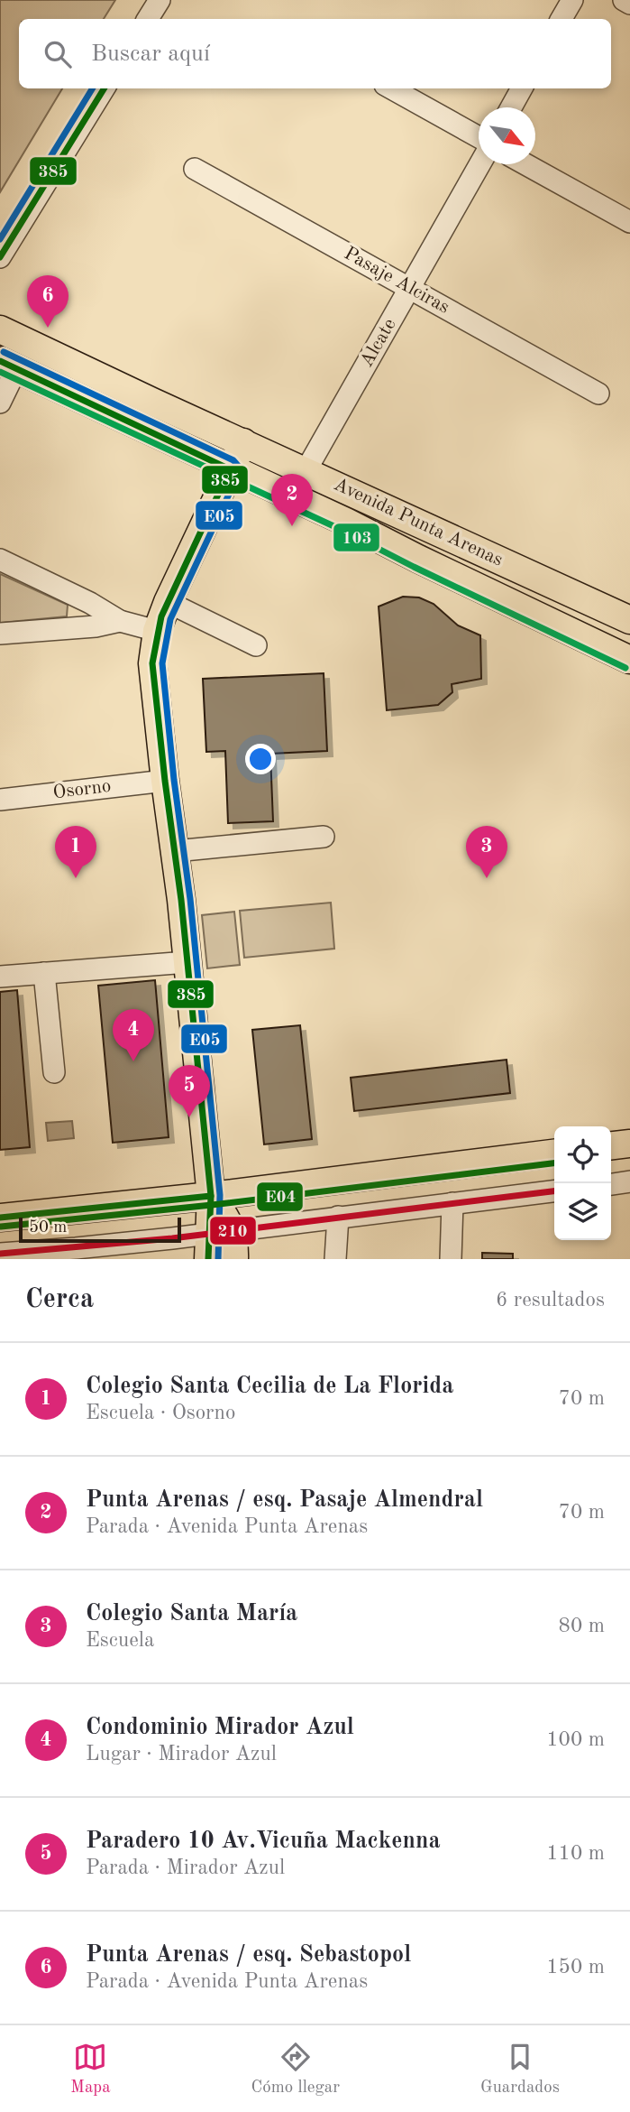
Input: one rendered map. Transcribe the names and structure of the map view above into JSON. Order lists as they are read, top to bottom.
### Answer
{
  "streets": {
    "main road": ["Avenida Punta Arenas"],
    "street": ["Pasaje Alciras", "Alcate", "Osorno"]
  },
  "crossings": [
    ["Pasaje Alciras", "Alcate"],
    ["Alcate", "Avenida Punta Arenas"]
  ],
  "lines": [
    "transit line 385",
    "transit line E05",
    "transit line 103",
    "transit line E04",
    "transit line 210"
  ],
  "scale_bar": "50 m",
  "north": "bottom right",
  "page": {
    "search": "Buscar aquí",
    "pins": [
      "6",
      "2",
      "1",
      "3",
      "4",
      "5"
    ],
    "scale": "50 m",
    "heading": ["Cerca", "6 resultados"],
    "list": [
      {
        "mark": "1",
        "name": "Colegio Santa Cecilia de La Florida",
        "note": "Escuela · Osorno",
        "value": "70 m"
      },
      {
        "mark": "2",
        "name": "Punta Arenas / esq. Pasaje Almendral",
        "note": "Parada · Avenida Punta Arenas",
        "value": "70 m"
      },
      {
        "mark": "3",
        "name": "Colegio Santa María",
        "note": "Escuela",
        "value": "80 m"
      },
      {
        "mark": "4",
        "name": "Condominio Mirador Azul",
        "note": "Lugar · Mirador Azul",
        "value": "100 m"
      },
      {
        "mark": "5",
        "name": "Paradero 10 Av.Vicuña Mackenna",
        "note": "Parada · Mirador Azul",
        "value": "110 m"
      },
      {
        "mark": "6",
        "name": "Punta Arenas / esq. Sebastopol",
        "note": "Parada · Avenida Punta Arenas",
        "value": "150 m"
      }
    ],
    "nav": ["Mapa", "Cómo llegar", "Guardados"]
  }
}
